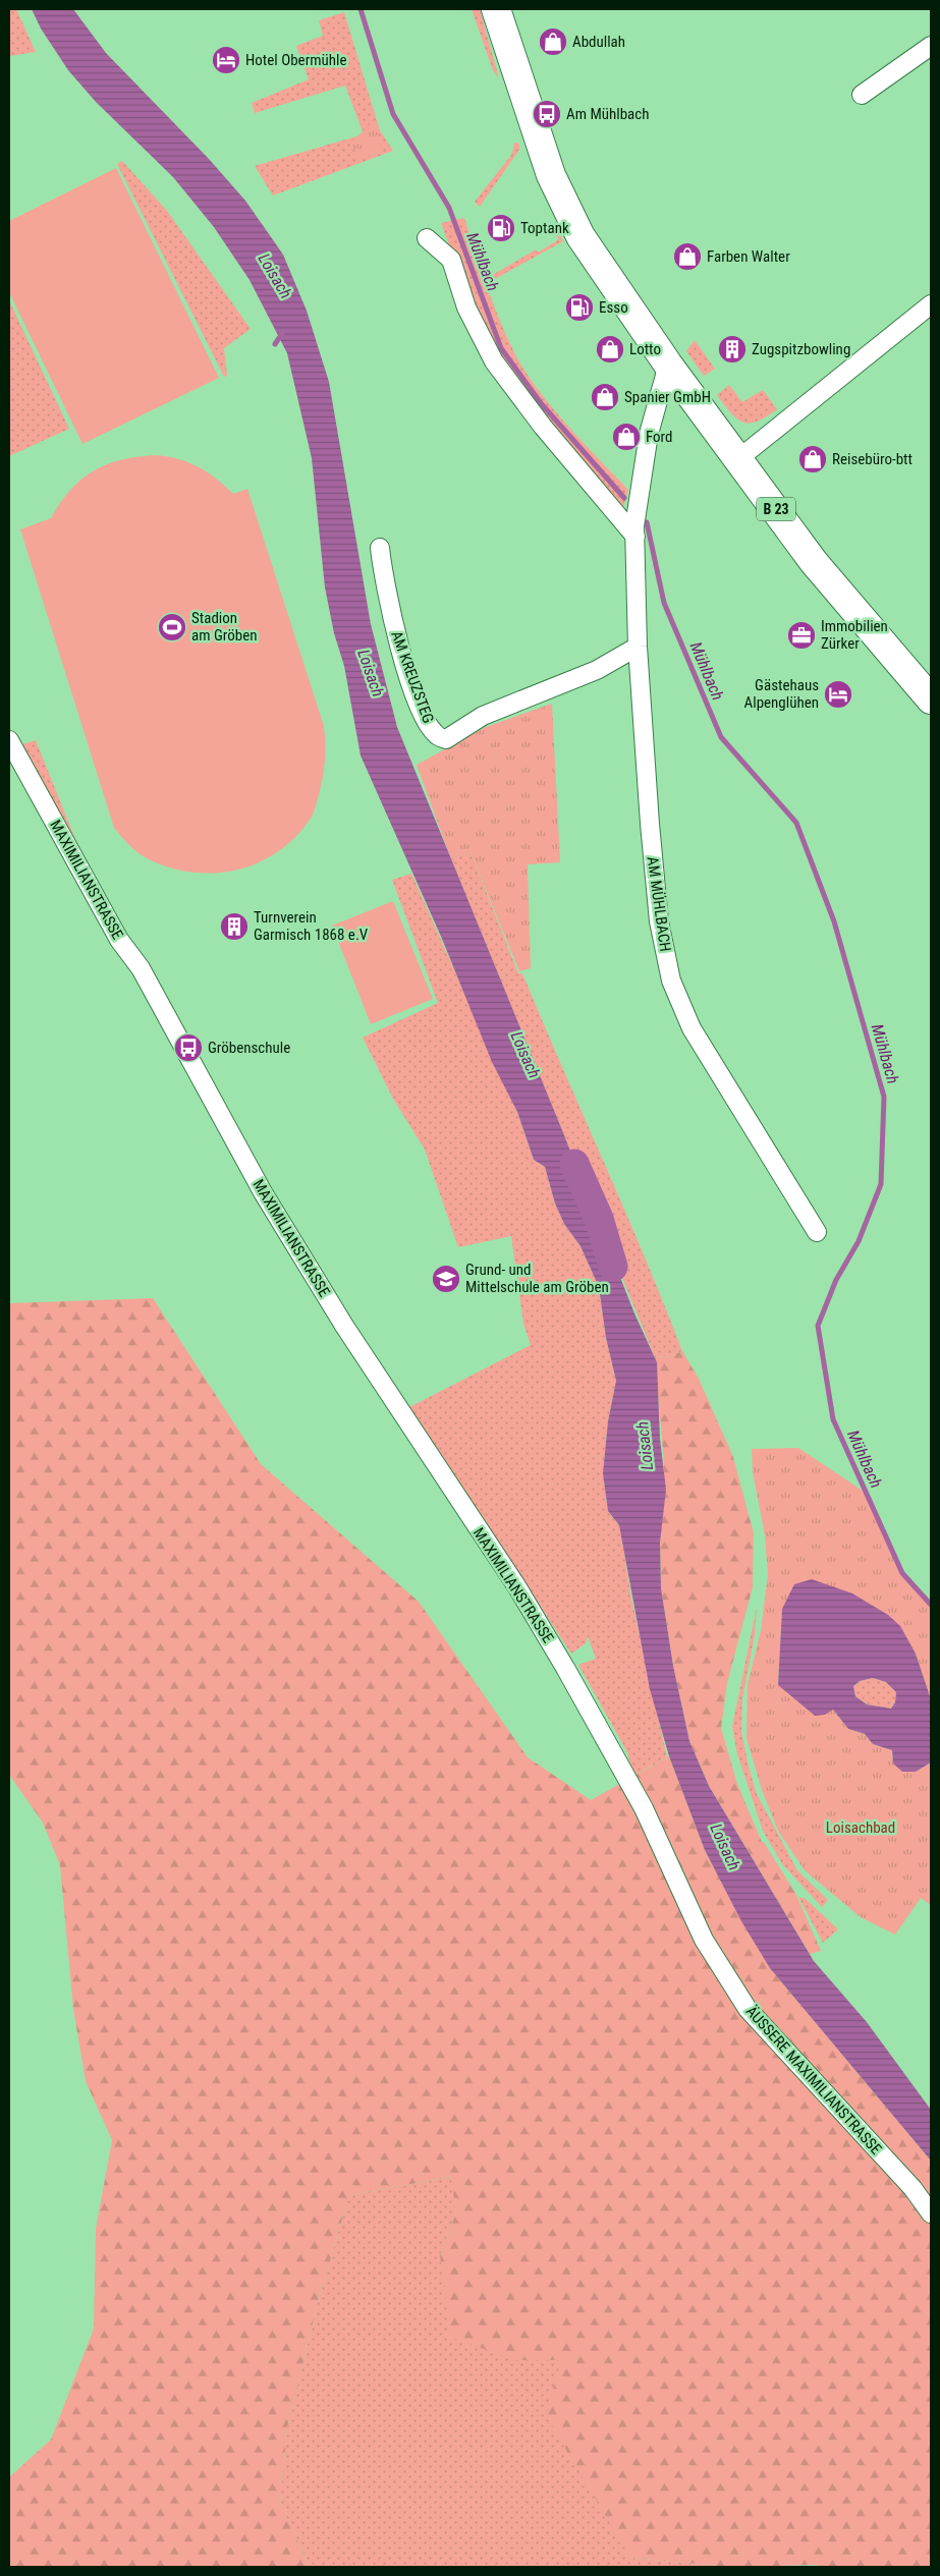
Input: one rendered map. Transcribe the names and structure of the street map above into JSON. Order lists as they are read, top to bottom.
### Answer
{
  "streets": {
    "main road": ["B 23"],
    "street": [
      "AM KREUZSTEG",
      "MAXIMILIANSTRASSE",
      "AM MÜHLBACH",
      "ÄUSSERE MAXIMILIANSTRASSE"
    ]
  },
  "crossings": [
    ["B 23", "AM MÜHLBACH"],
    ["AM KREUZSTEG", "AM MÜHLBACH"],
    ["MAXIMILIANSTRASSE", "ÄUSSERE MAXIMILIANSTRASSE"]
  ],
  "water": ["Mühlbach", "Loisach"],
  "parks": ["Loisachbad"],
  "places": {
    "shop": [
      "Abdullah",
      "Farben Walter",
      "Lotto",
      "Spanier GmbH",
      "Ford",
      "Reisebüro-btt"
    ],
    "hotel": ["Hotel Obermühle", "Gästehaus Alpenglühen"],
    "bus stop": ["Am Mühlbach", "Gröbenschule"],
    "fuel station": ["Toptank", "Esso"],
    "building": ["Zugspitzbowling", "Turnverein Garmisch 1868 e.V"],
    "sports": ["Stadion am Gröben"],
    "office": ["Immobilien Zürker"],
    "school or university": ["Grund- und Mittelschule am Gröben"]
  }
}
